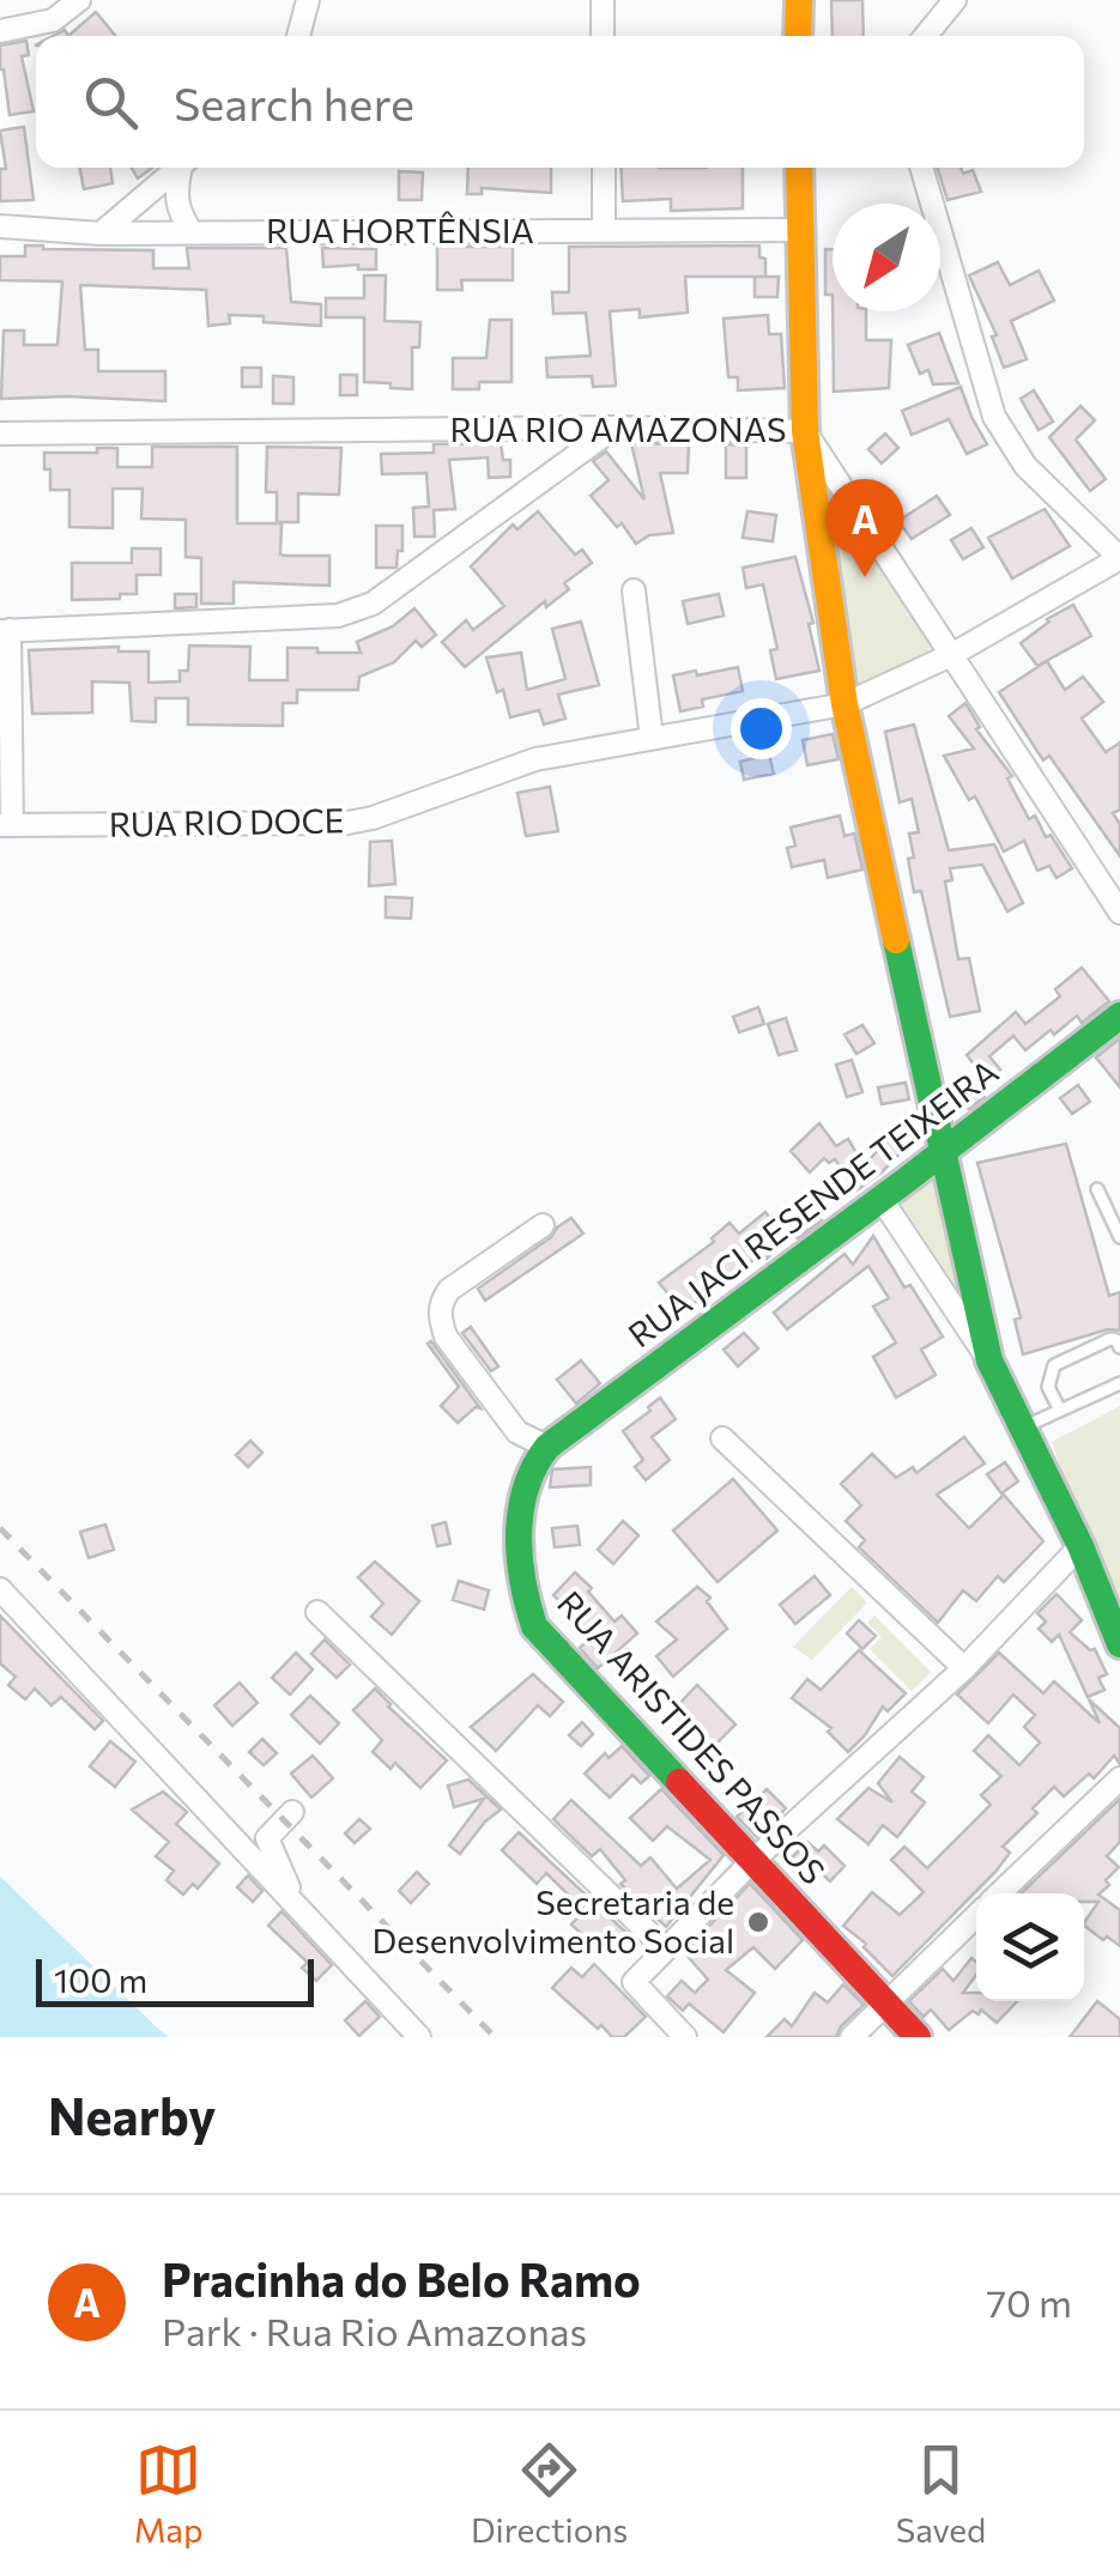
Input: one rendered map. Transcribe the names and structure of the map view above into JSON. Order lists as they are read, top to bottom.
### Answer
{
  "streets": {
    "street": [
      "RUA HORTÊNSIA",
      "RUA RIO AMAZONAS",
      "RUA RIO DOCE",
      "RUA JACI RESENDE TEIXEIRA",
      "RUA ARISTIDES PASSOS"
    ]
  },
  "crossings": [
    ["RUA RIO AMAZONAS", "RUA RIO DOCE"],
    ["RUA JACI RESENDE TEIXEIRA", "RUA ARISTIDES PASSOS"]
  ],
  "places": ["Secretaria de Desenvolvimento Social"],
  "scale_bar": "100 m",
  "north": "bottom left",
  "page": {
    "search": "Search here",
    "pins": "A",
    "scale": "100 m",
    "heading": "Nearby",
    "list": [
      {
        "mark": "A",
        "name": "Pracinha do Belo Ramo",
        "note": "Park · Rua Rio Amazonas",
        "value": "70 m"
      }
    ],
    "nav": ["Map", "Directions", "Saved"]
  }
}
